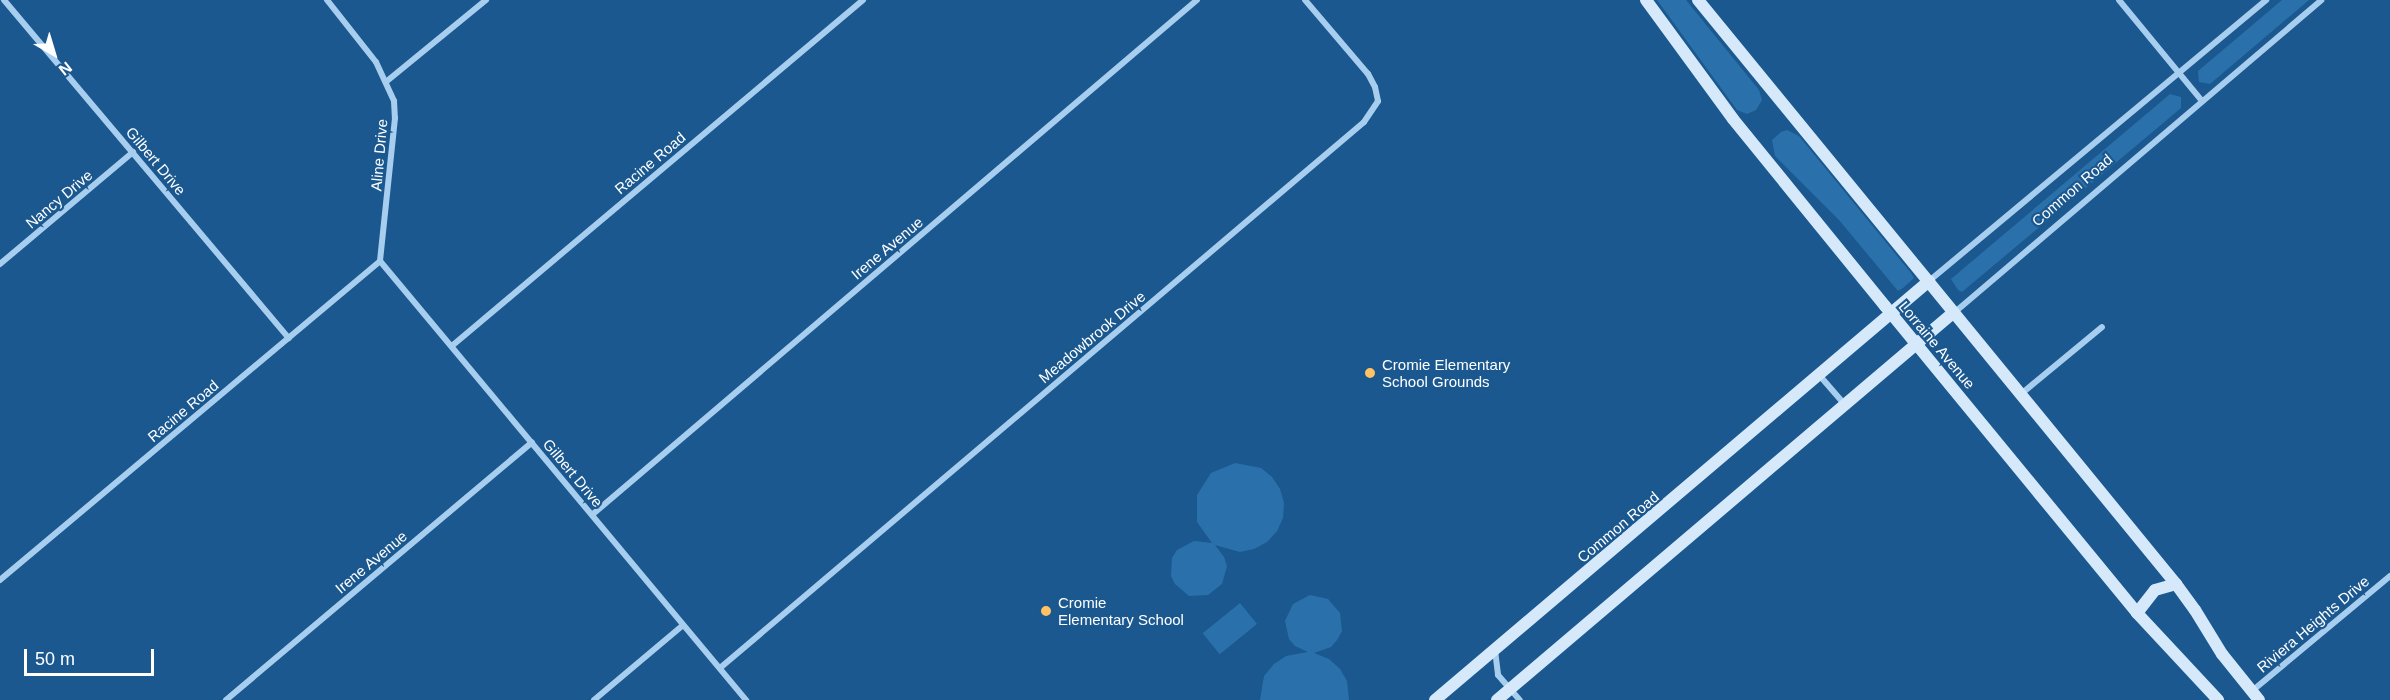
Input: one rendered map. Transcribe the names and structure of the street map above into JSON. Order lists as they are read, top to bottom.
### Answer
{
  "streets": {
    "street": [
      "Aline Drive",
      "Gilbert Drive",
      "Racine Road",
      "Common Road",
      "Nancy Drive",
      "Irene Avenue",
      "Meadowbrook Drive",
      "Lorraine Avenue",
      "Riviera Heights Drive"
    ]
  },
  "crossings": [
    ["Aline Drive", "Gilbert Drive"],
    ["Aline Drive", "Racine Road"],
    ["Gilbert Drive", "Racine Road"],
    ["Gilbert Drive", "Nancy Drive"],
    ["Gilbert Drive", "Irene Avenue"],
    ["Gilbert Drive", "Meadowbrook Drive"],
    ["Common Road", "Lorraine Avenue"]
  ],
  "places": ["Cromie Elementary School Grounds", "Cromie Elementary School"],
  "scale_bar": "50 m",
  "north": "bottom right"
}
